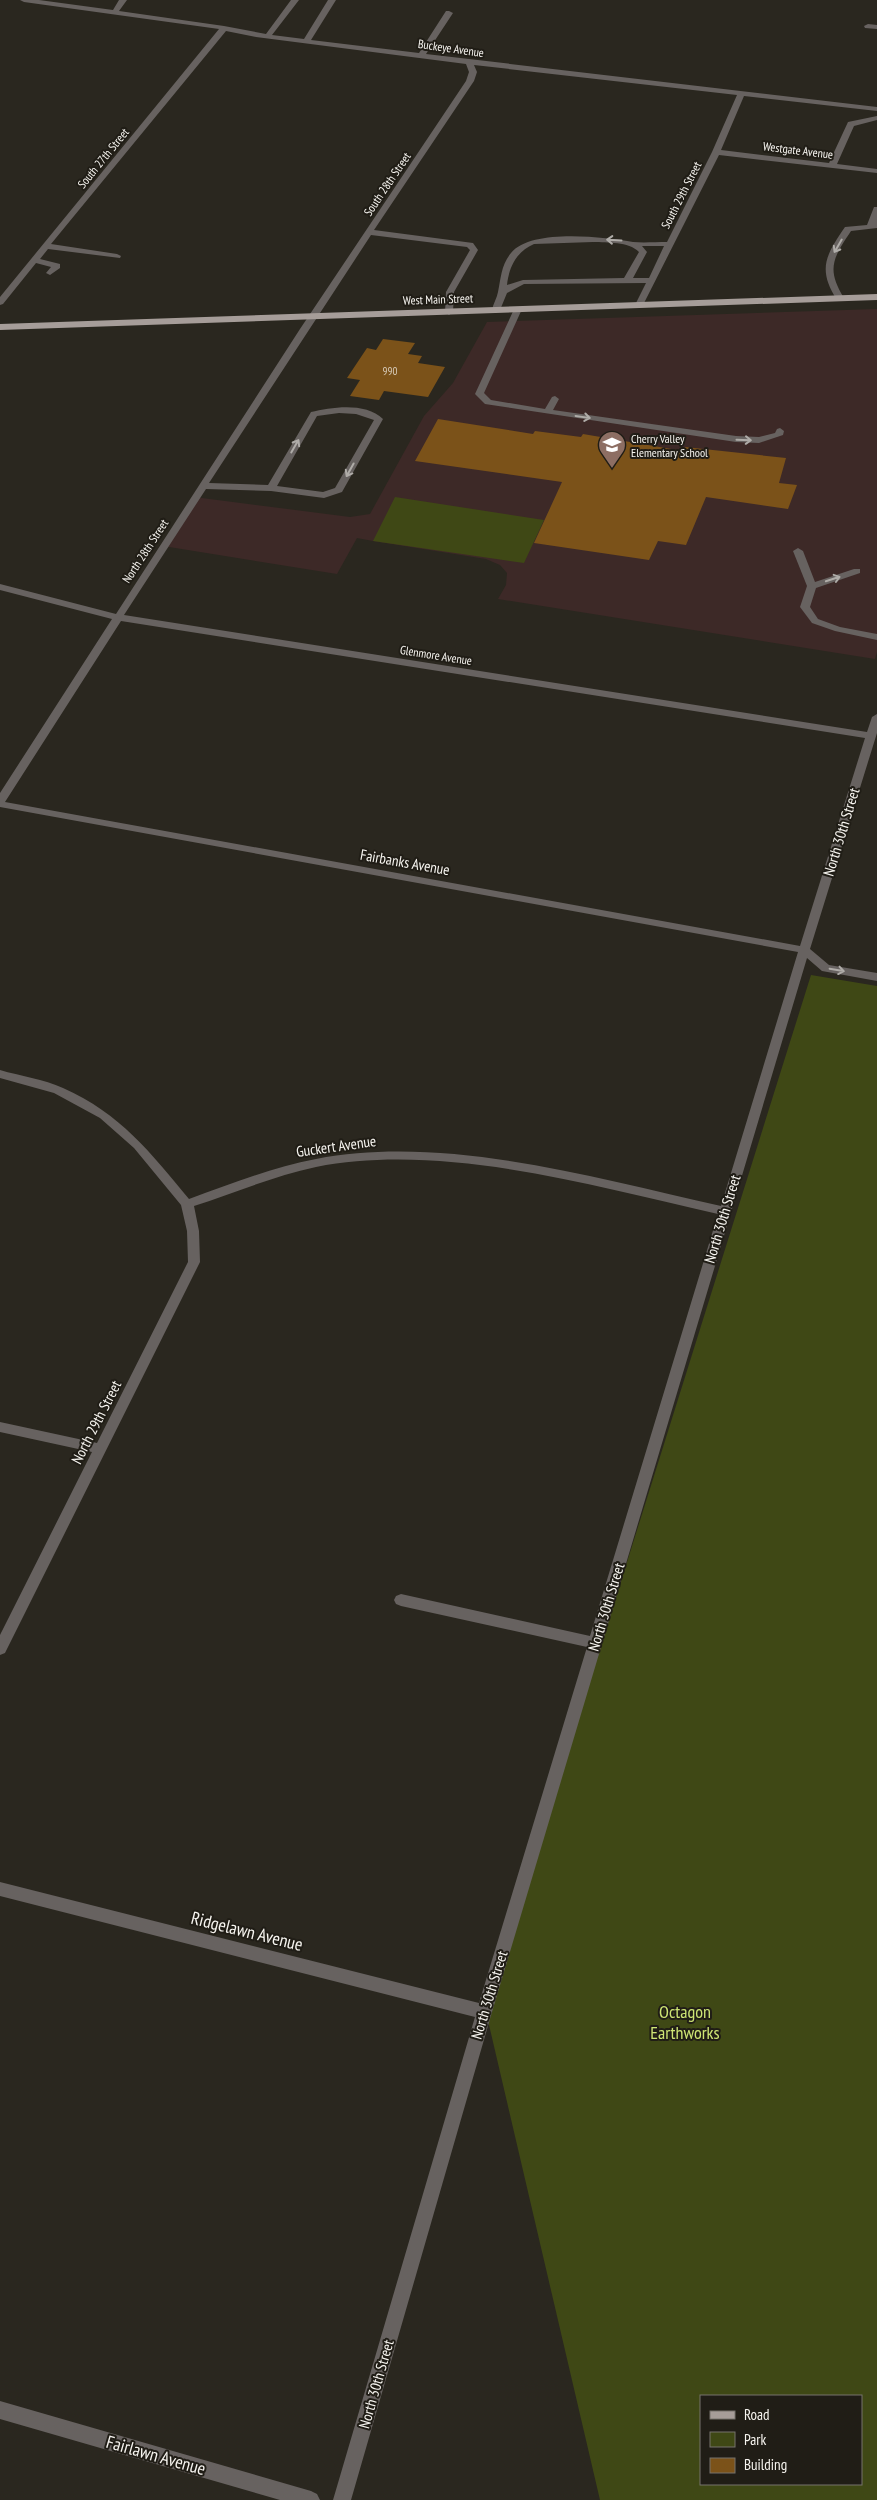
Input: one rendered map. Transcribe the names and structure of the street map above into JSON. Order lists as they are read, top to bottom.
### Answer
{
  "streets": {
    "main road": ["West Main Street"],
    "street": [
      "Buckeye Avenue",
      "Westgate Avenue",
      "South 27th Street",
      "South 28th Street",
      "South 29th Street",
      "North 28th Street",
      "Glenmore Avenue",
      "North 30th Street",
      "Fairbanks Avenue",
      "Guckert Avenue",
      "North 29th Street",
      "Ridgelawn Avenue",
      "Fairlawn Avenue"
    ]
  },
  "crossings": [
    ["Buckeye Avenue", "South 27th Street"],
    ["Buckeye Avenue", "South 28th Street"],
    ["Buckeye Avenue", "South 29th Street"],
    ["Westgate Avenue", "South 29th Street"],
    ["South 28th Street", "West Main Street"],
    ["South 28th Street", "North 28th Street"],
    ["South 29th Street", "West Main Street"],
    ["West Main Street", "North 28th Street"],
    ["North 28th Street", "Glenmore Avenue"],
    ["North 28th Street", "Fairbanks Avenue"],
    ["Glenmore Avenue", "North 30th Street"],
    ["North 30th Street", "Fairbanks Avenue"],
    ["North 30th Street", "Guckert Avenue"],
    ["North 30th Street", "Ridgelawn Avenue"],
    ["Guckert Avenue", "North 29th Street"]
  ],
  "parks": ["Octagon Earthworks"],
  "places": {
    "school or university": ["Cherry Valley Elementary School"]
  },
  "house_numbers": ["990"],
  "legend": ["Road", "Park", "Building"]
}
